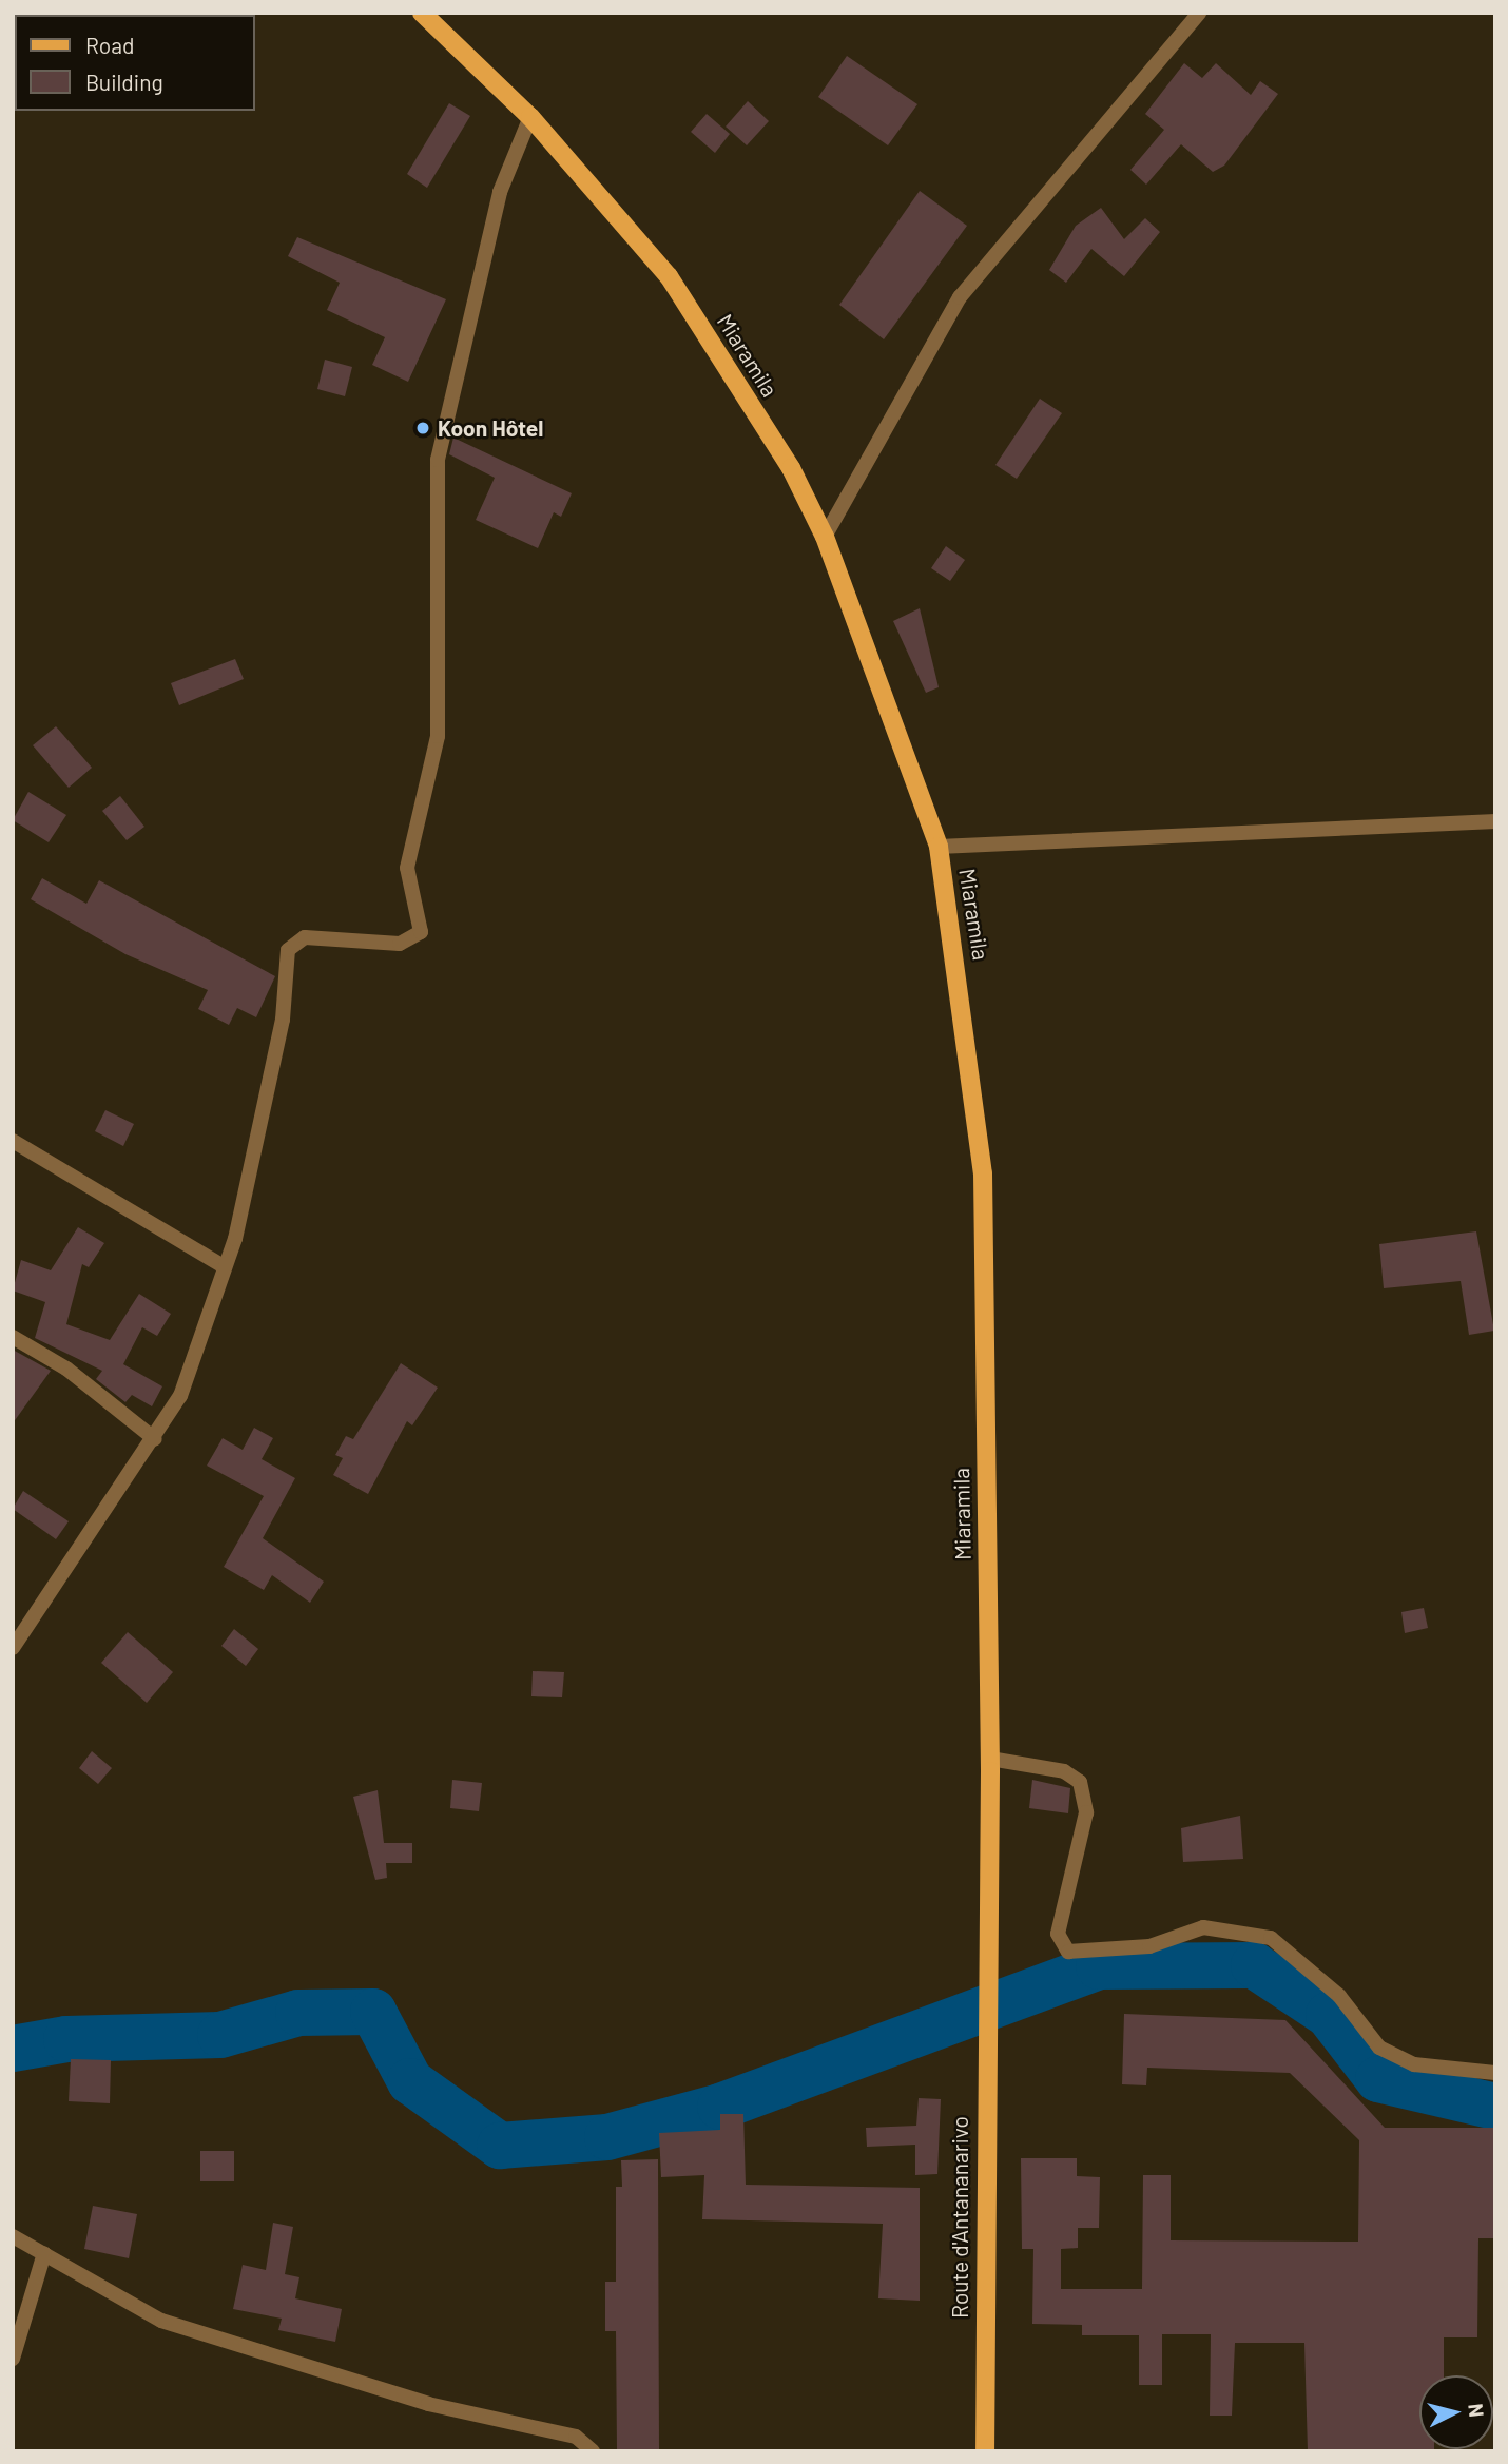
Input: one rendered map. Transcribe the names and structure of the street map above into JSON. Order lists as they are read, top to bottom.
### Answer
{
  "streets": {
    "main road": ["Miaramila", "Route d'Antananarivo"]
  },
  "crossings": [
    ["Miaramila", "Route d'Antananarivo"]
  ],
  "places": ["Koon Hôtel"],
  "legend": ["Road", "Building"],
  "north": "right"
}
